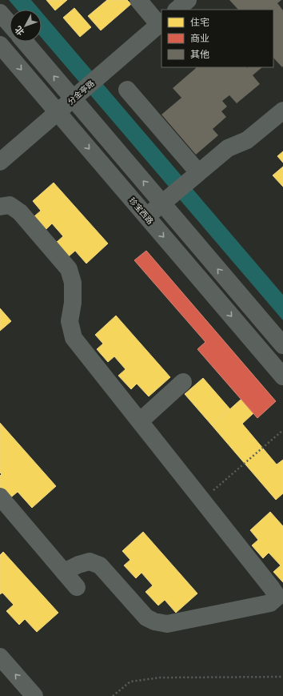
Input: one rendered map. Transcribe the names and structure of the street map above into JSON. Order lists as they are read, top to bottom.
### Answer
{
  "streets": {
    "street": ["分金亭路", "珍宝西路"]
  },
  "crossings": [
    ["分金亭路", "珍宝西路"]
  ],
  "legend": ["住宅", "商业", "其他"],
  "north": "bottom left"
}
